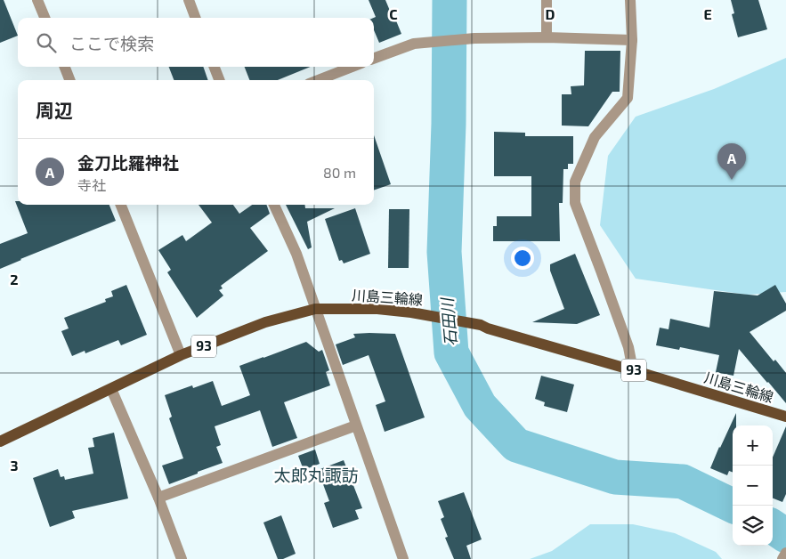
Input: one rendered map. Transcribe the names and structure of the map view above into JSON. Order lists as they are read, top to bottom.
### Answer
{
  "streets": {
    "main road": ["川島三輪線", "93"]
  },
  "districts": ["太郎丸諏訪"],
  "water": ["石田川"],
  "page": {
    "search": "ここで検索",
    "heading": "周辺",
    "list": [
      {
        "mark": "A",
        "name": "金刀比羅神社",
        "note": "寺社",
        "value": "80 m"
      }
    ],
    "pins": "A",
    "map_buttons": ["+", "−"]
  },
  "grid": {
    "columns": ["C", "D", "E"],
    "rows": ["2", "3"]
  }
}
